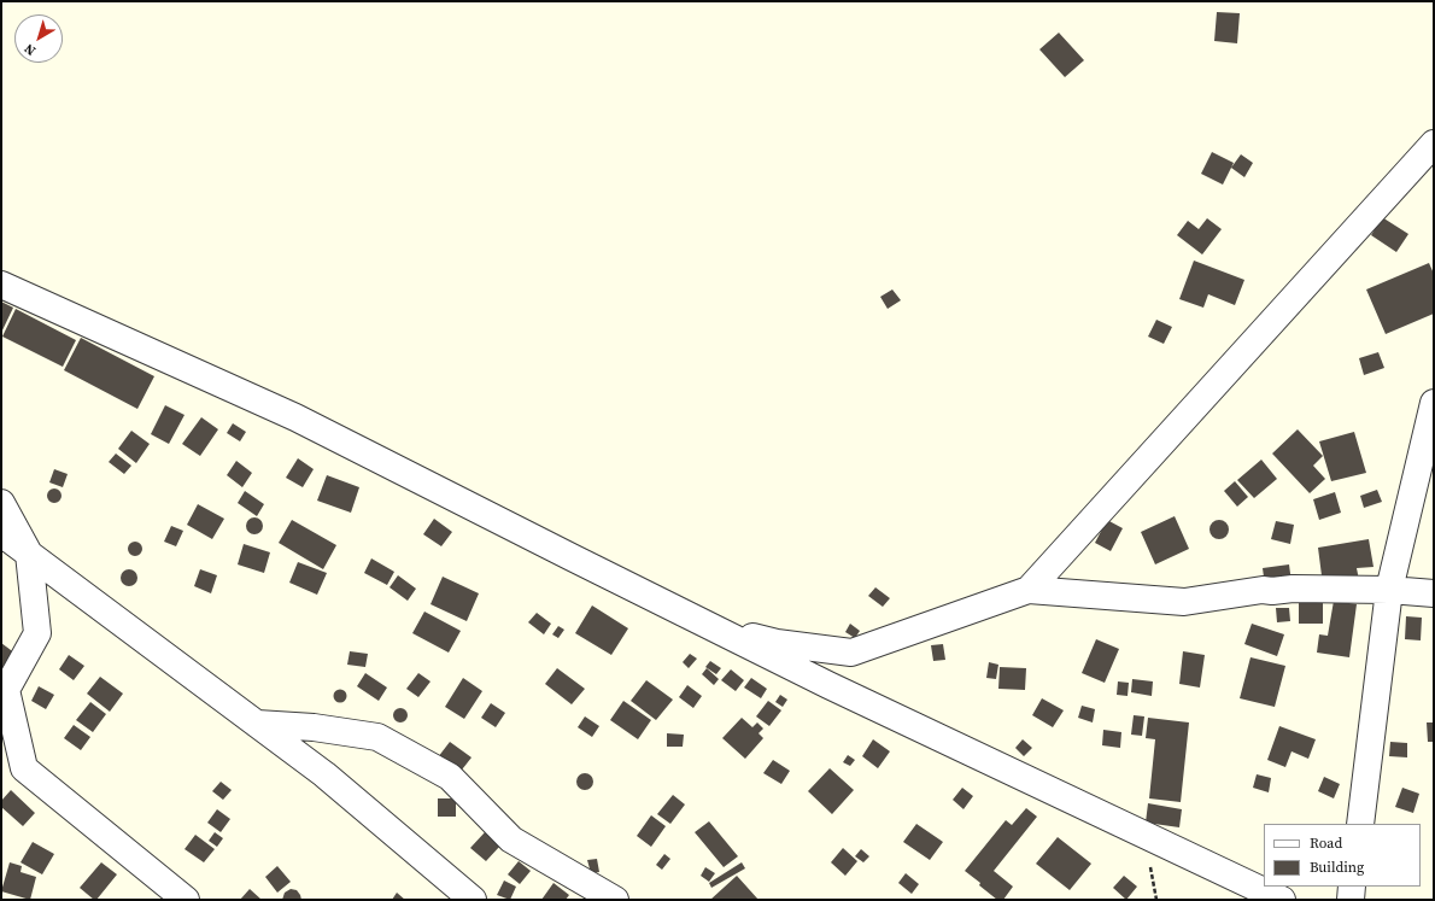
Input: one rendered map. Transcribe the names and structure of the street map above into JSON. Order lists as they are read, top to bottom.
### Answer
{
  "legend": ["Road", "Building"],
  "north": "bottom left"
}
